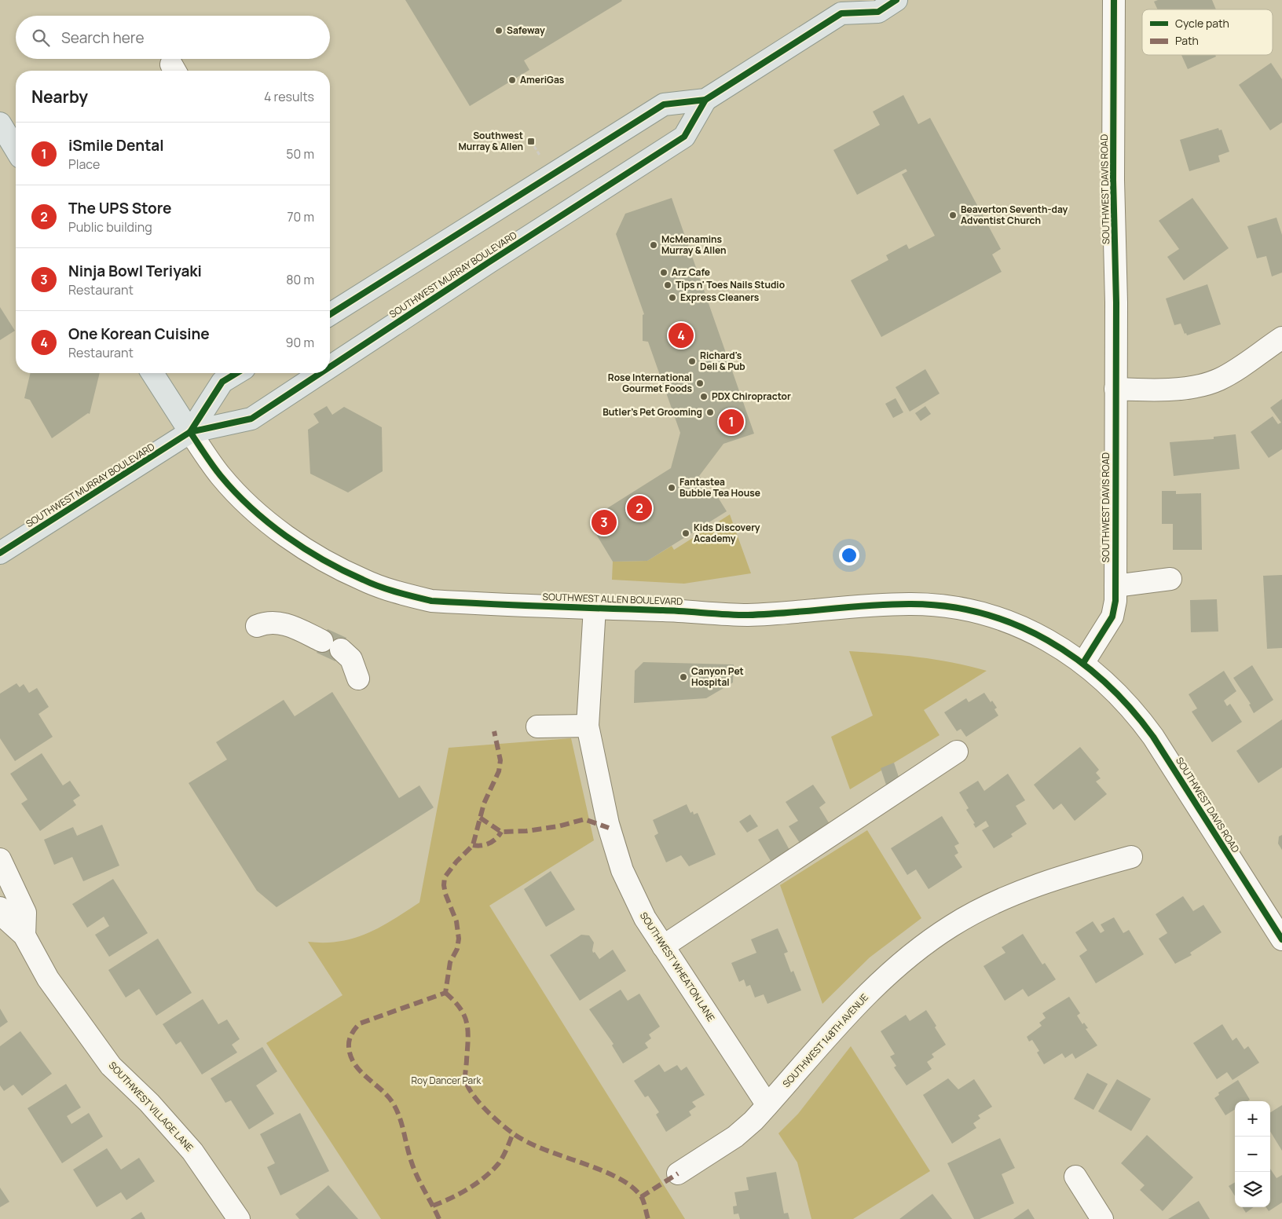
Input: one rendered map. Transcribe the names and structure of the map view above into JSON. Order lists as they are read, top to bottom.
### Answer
{
  "streets": {
    "main road": ["SOUTHWEST MURRAY BOULEVARD", "SOUTHWEST ALLEN BOULEVARD"],
    "street": [
      "SOUTHWEST DAVIS ROAD",
      "SOUTHWEST WHEATON LANE",
      "SOUTHWEST 148TH AVENUE",
      "SOUTHWEST VILLAGE LANE"
    ]
  },
  "crossings": [
    ["SOUTHWEST DAVIS ROAD", "SOUTHWEST ALLEN BOULEVARD"],
    ["SOUTHWEST MURRAY BOULEVARD", "SOUTHWEST ALLEN BOULEVARD"],
    ["SOUTHWEST ALLEN BOULEVARD", "SOUTHWEST WHEATON LANE"],
    ["SOUTHWEST WHEATON LANE", "SOUTHWEST 148TH AVENUE"]
  ],
  "parks": ["Roy Dancer Park"],
  "places": {
    "other": [
      "Safeway",
      "AmeriGas",
      "Beaverton Seventh-day Adventist Church",
      "McMenamins Murray & Allen",
      "Arz Cafe",
      "Tips n' Toes Nails Studio",
      "Express Cleaners",
      "Richard's Deli & Pub",
      "Rose International Gourmet Foods",
      "PDX Chiropractor",
      "Butler's Pet Grooming",
      "Fantastea Bubble Tea House",
      "Kids Discovery Academy",
      "Canyon Pet Hospital"
    ],
    "transit": ["Southwest Murray & Allen"]
  },
  "legend": ["Cycle path", "Path"],
  "page": {
    "search": "Search here",
    "heading": ["Nearby", "4 results"],
    "list": [
      {
        "mark": "1",
        "name": "iSmile Dental",
        "note": "Place",
        "value": "50 m"
      },
      {
        "mark": "2",
        "name": "The UPS Store",
        "note": "Public building",
        "value": "70 m"
      },
      {
        "mark": "3",
        "name": "Ninja Bowl Teriyaki",
        "note": "Restaurant",
        "value": "80 m"
      },
      {
        "mark": "4",
        "name": "One Korean Cuisine",
        "note": "Restaurant",
        "value": "90 m"
      }
    ],
    "pins": [
      "4",
      "1",
      "2",
      "3"
    ],
    "map_buttons": ["+", "−"]
  }
}
